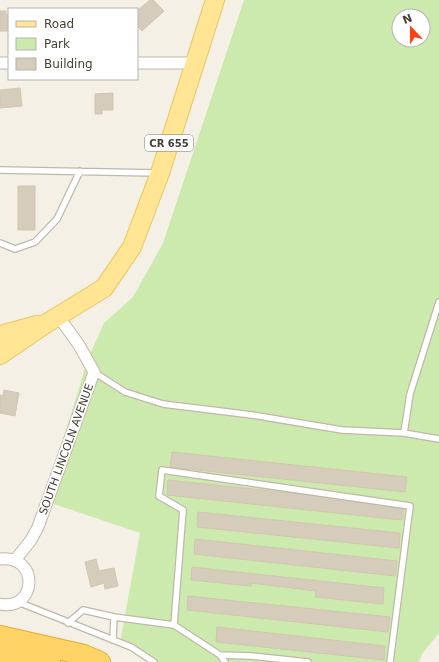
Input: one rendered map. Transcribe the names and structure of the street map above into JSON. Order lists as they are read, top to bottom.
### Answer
{
  "streets": {
    "main road": ["CR 655"],
    "street": ["SOUTH LINCOLN AVENUE"]
  },
  "crossings": [
    ["CR 655", "SOUTH LINCOLN AVENUE"]
  ],
  "legend": ["Road", "Park", "Building"],
  "north": "top"
}
